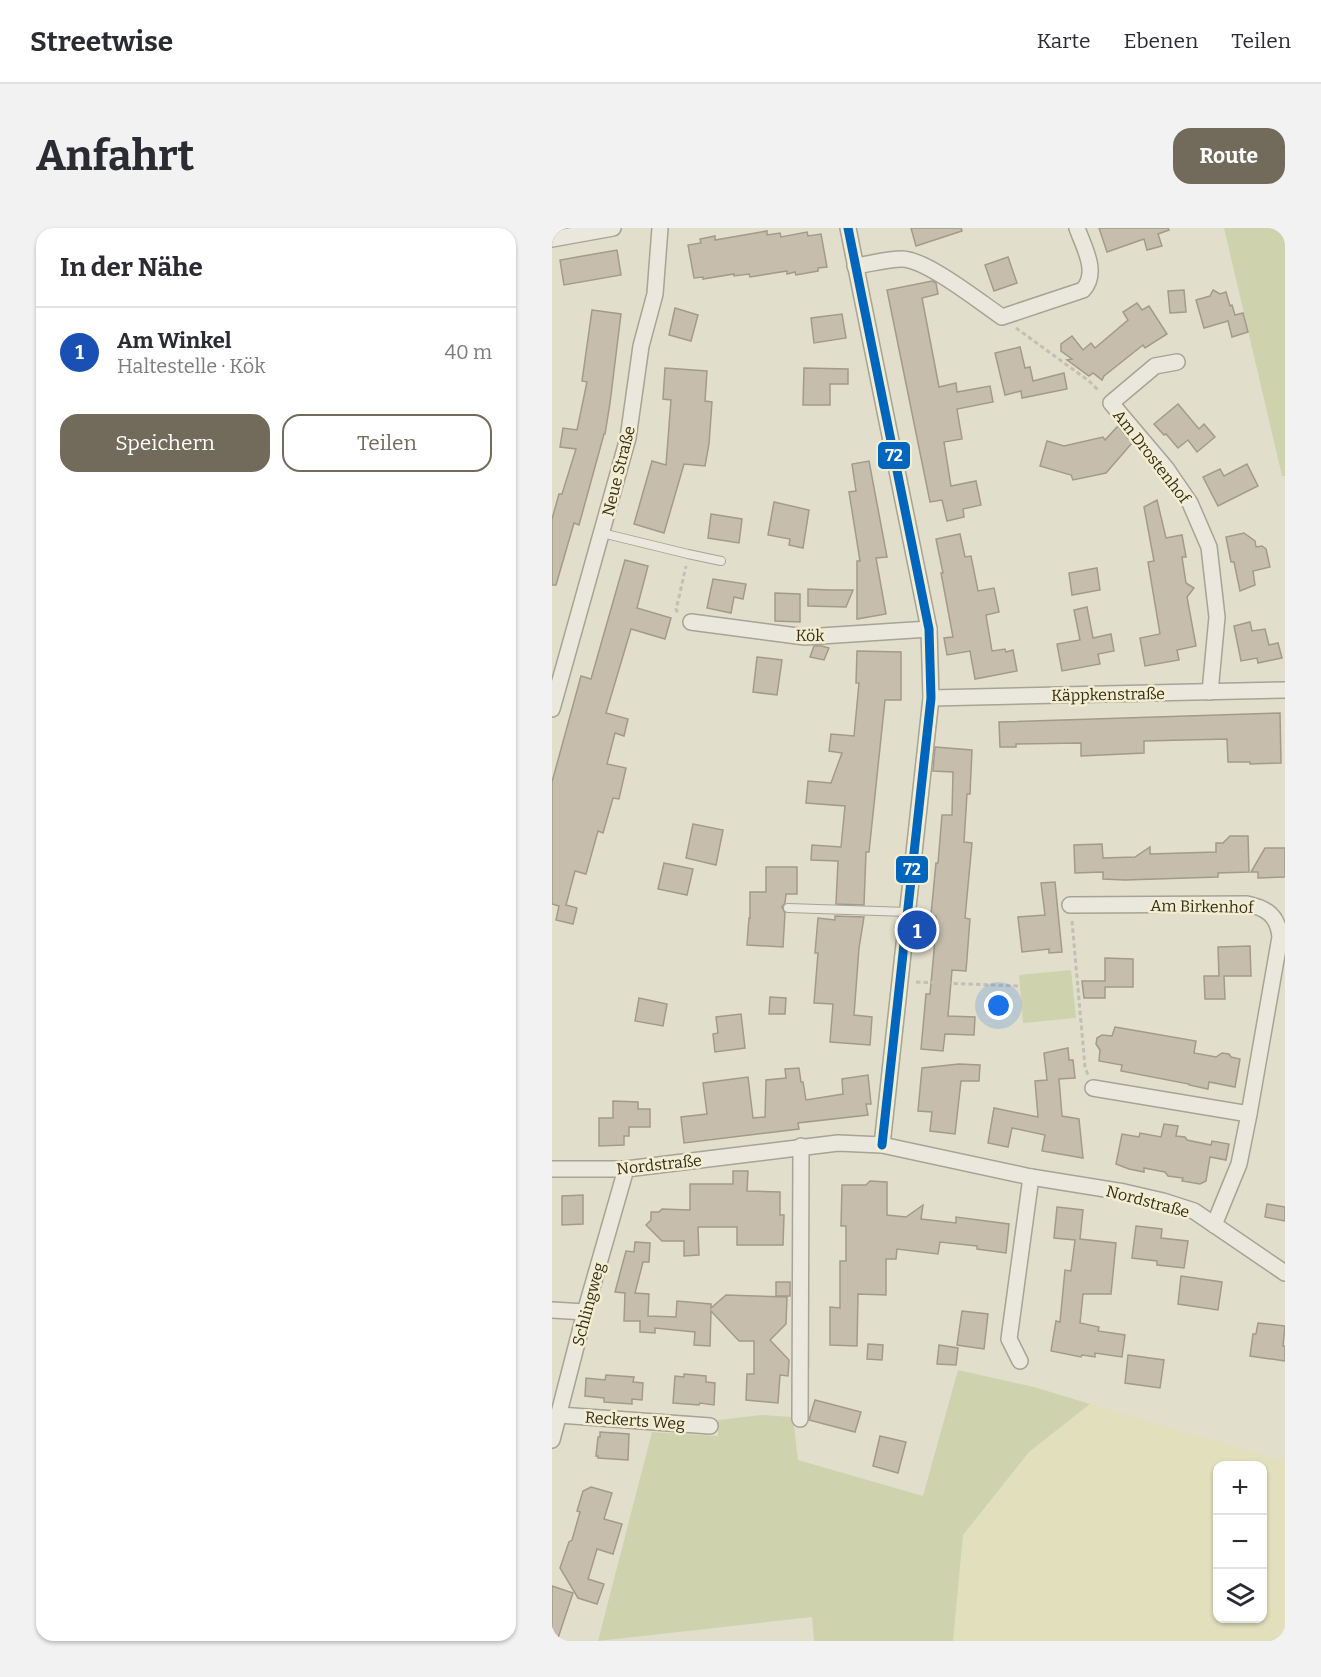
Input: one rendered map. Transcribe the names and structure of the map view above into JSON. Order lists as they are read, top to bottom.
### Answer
{
  "streets": {
    "street": [
      "Am Drostenhof",
      "Neue Straße",
      "Kök",
      "Käppkenstraße",
      "Am Birkenhof",
      "Nordstraße",
      "Schlingweg",
      "Reckerts Weg"
    ]
  },
  "crossings": [
    ["Am Drostenhof", "Käppkenstraße"],
    ["Am Birkenhof", "Nordstraße"],
    ["Nordstraße", "Schlingweg"],
    ["Schlingweg", "Reckerts Weg"]
  ],
  "lines": ["transit line 72"],
  "page": {
    "header": "Streetwise",
    "nav": ["Karte", "Ebenen", "Teilen"],
    "buttons": [
      "Route",
      ["Speichern", "Teilen"]
    ],
    "title": "Anfahrt",
    "heading": "In der Nähe",
    "list": [
      {
        "mark": "1",
        "name": "Am Winkel",
        "note": "Haltestelle · Kök",
        "value": "40 m"
      }
    ],
    "pins": "1",
    "map_buttons": ["+", "−"]
  }
}
